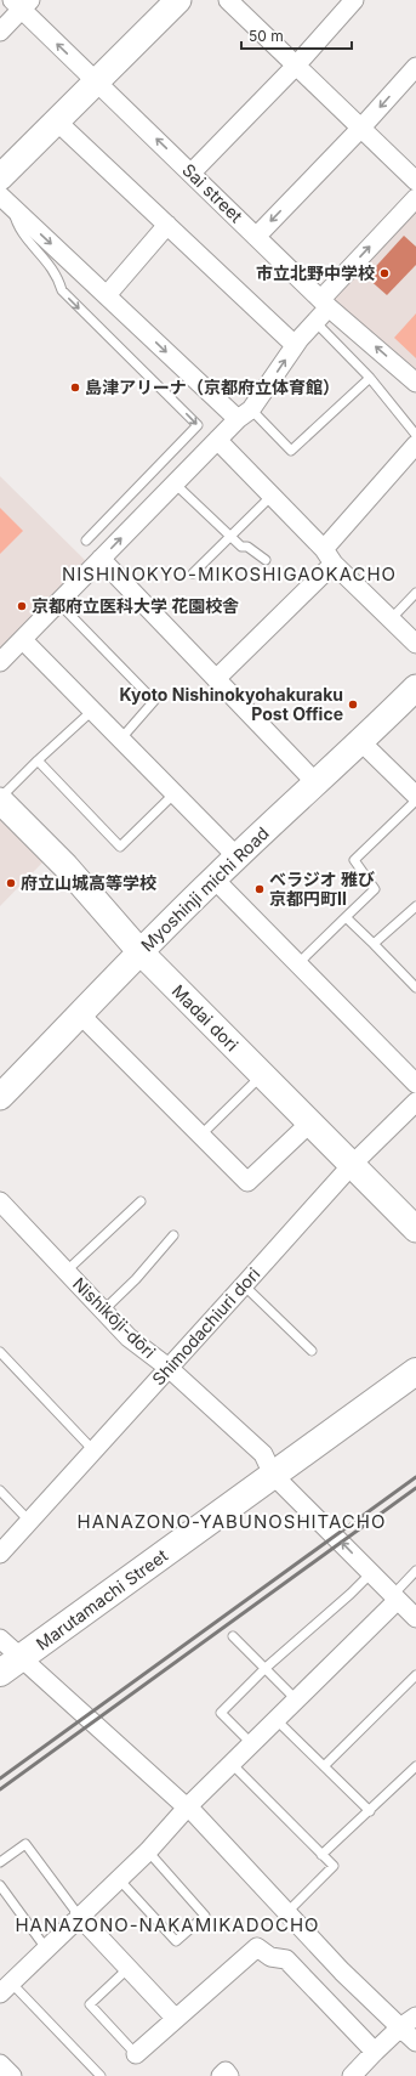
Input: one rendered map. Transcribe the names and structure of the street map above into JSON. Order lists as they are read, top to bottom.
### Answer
{
  "streets": {
    "main road": ["Marutamachi Street"],
    "street": [
      "Sai street",
      "Myoshinji michi Road",
      "Madai dori",
      "Nishikōji-dōri",
      "Shimodachiuri dori"
    ]
  },
  "crossings": [
    ["Myoshinji michi Road", "Madai dori"],
    ["Madai dori", "Shimodachiuri dori"],
    ["Nishikōji-dōri", "Shimodachiuri dori"],
    ["Nishikōji-dōri", "Marutamachi Street"]
  ],
  "districts": ["NISHINOKYO-MIKOSHIGAOKACHO", "HANAZONO-YABUNOSHITACHO", "HANAZONO-NAKAMIKADOCHO"],
  "places": [
    "市立北野中学校",
    "島津アリーナ（京都府立体育館）",
    "京都府立医科大学 花園校舎",
    "Kyoto Nishinokyohakuraku Post Office",
    "府立山城高等学校",
    "べラジオ 雅び 京都円町Ⅱ"
  ],
  "scale_bar": "50 m"
}
